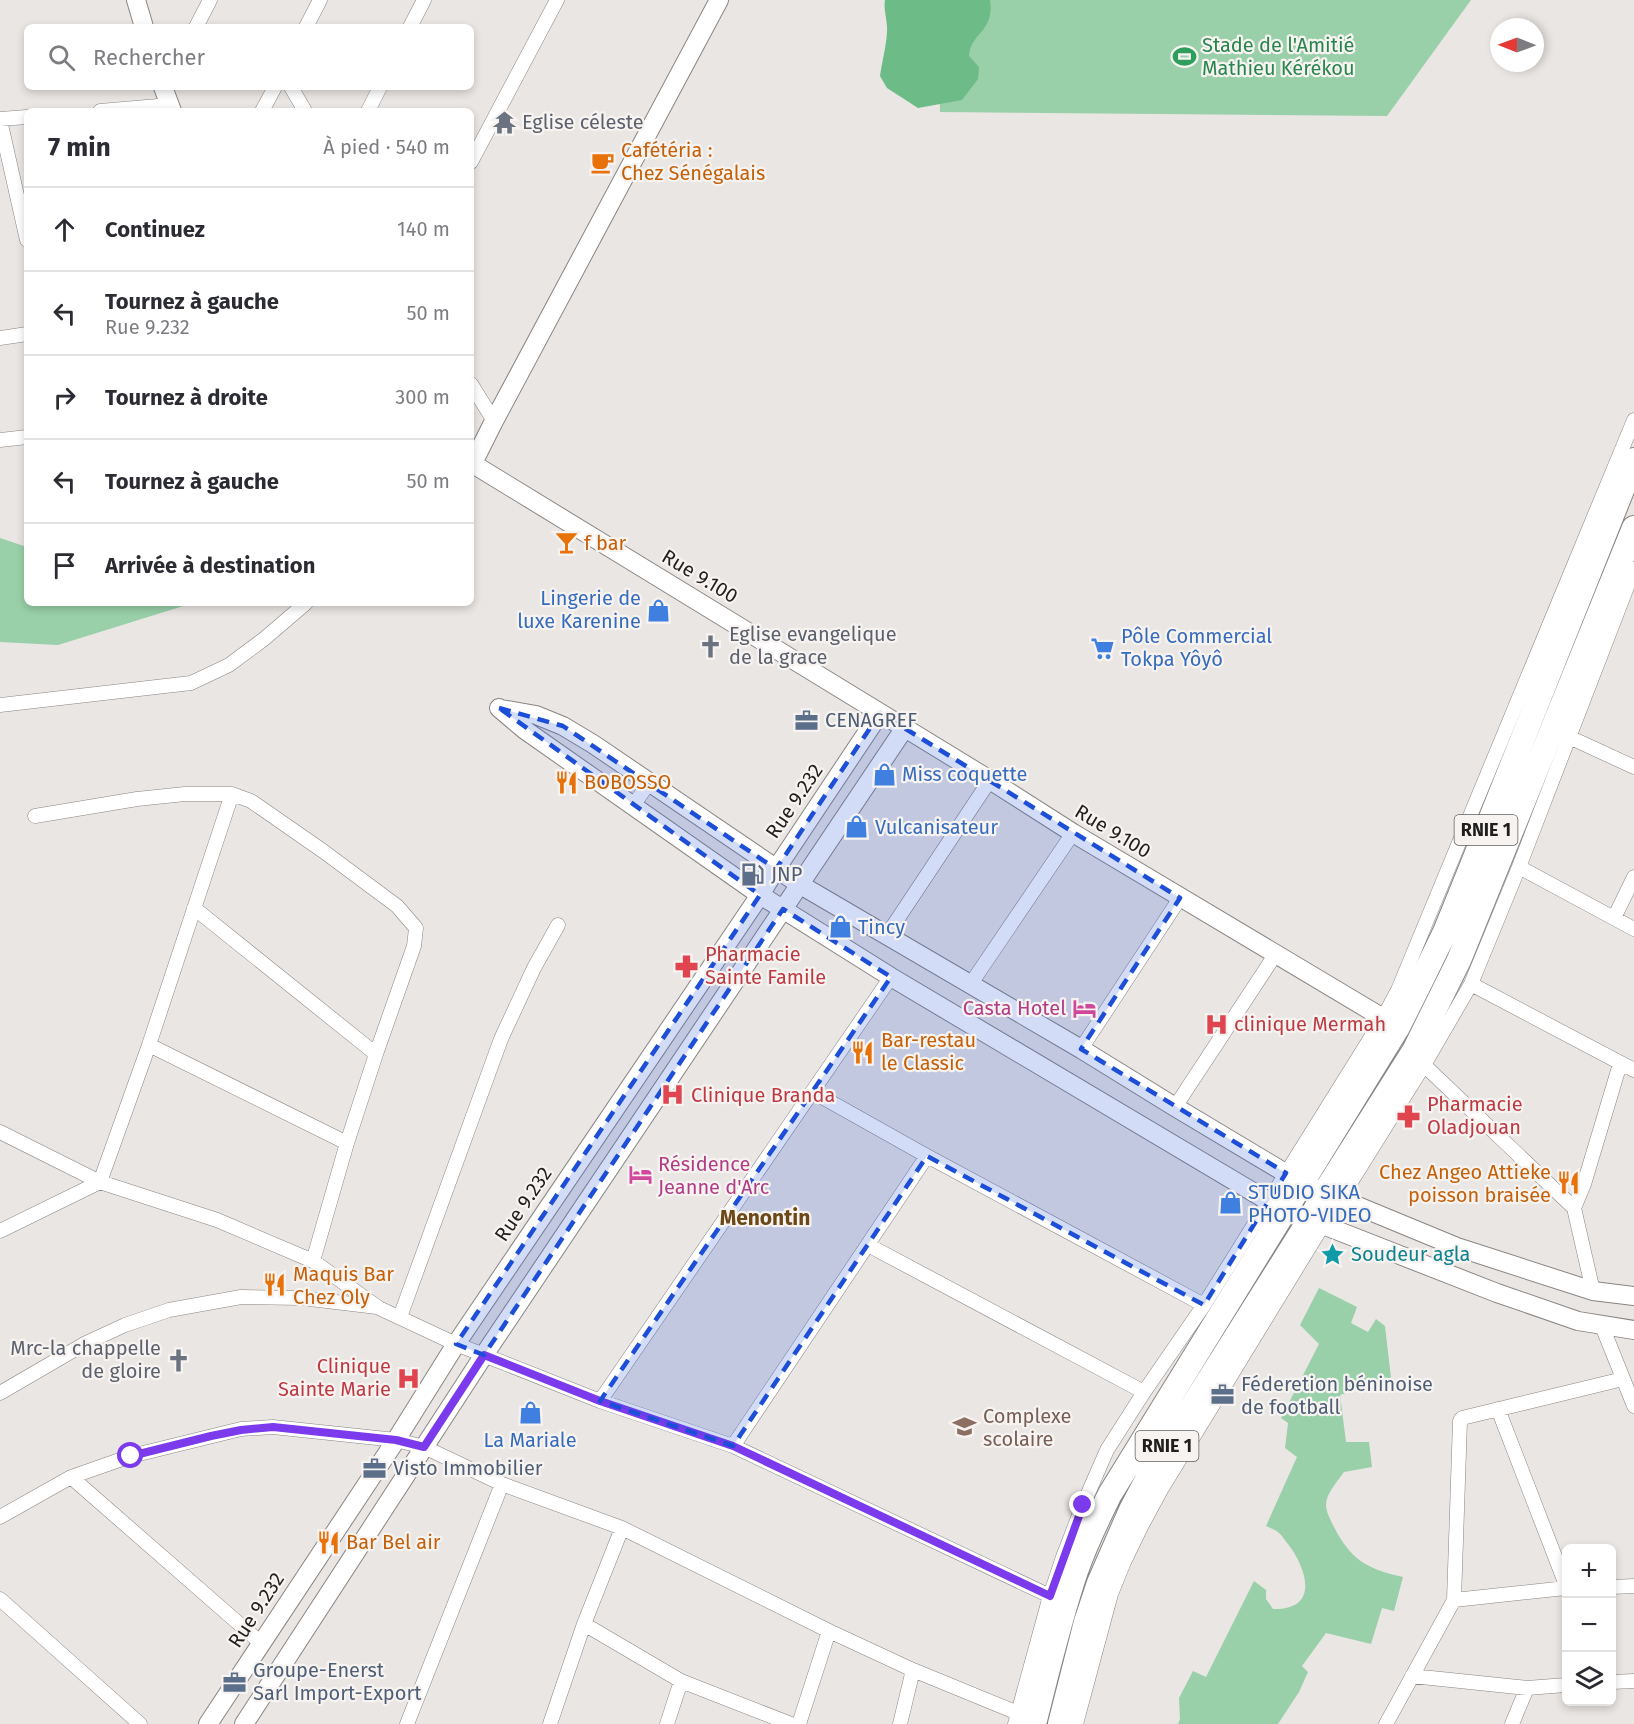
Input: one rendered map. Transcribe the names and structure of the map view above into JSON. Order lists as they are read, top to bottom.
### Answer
{
  "streets": {
    "highway": ["RNIE 1"],
    "street": ["Rue 9.100", "Rue 9.232"]
  },
  "crossings": [
    ["Rue 9.100", "Rue 9.232"]
  ],
  "districts": ["Menontin"],
  "places": {
    "sports": ["Stade de l'Amitié Mathieu Kérékou"],
    "temple": ["Eglise céleste"],
    "cafe": ["Cafétéria : Chez Sénégalais"],
    "bar": ["f bar"],
    "shop": [
      "Lingerie de luxe Karenine",
      "Miss coquette",
      "Vulcanisateur",
      "Tincy",
      "STUDIO SIKA PHOTO-VIDEO",
      "La Mariale"
    ],
    "church": ["Eglise evangelique de la grace", "Mrc-la chappelle de gloire"],
    "supermarket": ["Pôle Commercial Tokpa Yôyô"],
    "office": [
      "CENAGREF",
      "Féderetion béninoise de football",
      "Visto Immobilier",
      "Groupe-Enerst Sarl Import-Export"
    ],
    "restaurant": [
      "BOBOSSO",
      "Bar-restau le Classic",
      "Chez Angeo Attieke poisson braisée",
      "Maquis Bar Chez Oly",
      "Bar Bel air"
    ],
    "fuel station": ["JNP"],
    "pharmacy": ["Pharmacie Sainte Famile", "Pharmacie Oladjouan"],
    "hotel": ["Casta Hotel", "Résidence Jeanne d'Arc"],
    "hospital": ["clinique Mermah", "Clinique Branda", "Clinique Sainte Marie"],
    "place": ["Soudeur agla"],
    "school or university": ["Complexe scolaire"]
  },
  "north": "left",
  "page": {
    "search": "Rechercher",
    "heading": ["7 min", "À pied · 540 m"],
    "list": [
      ["Continuez", "140 m"],
      ["Tournez à gauche", "Rue 9.232", "50 m"],
      ["Tournez à droite", "300 m"],
      ["Tournez à gauche", "50 m"],
      "Arrivée à destination"
    ],
    "map_buttons": ["+", "−"]
  }
}
